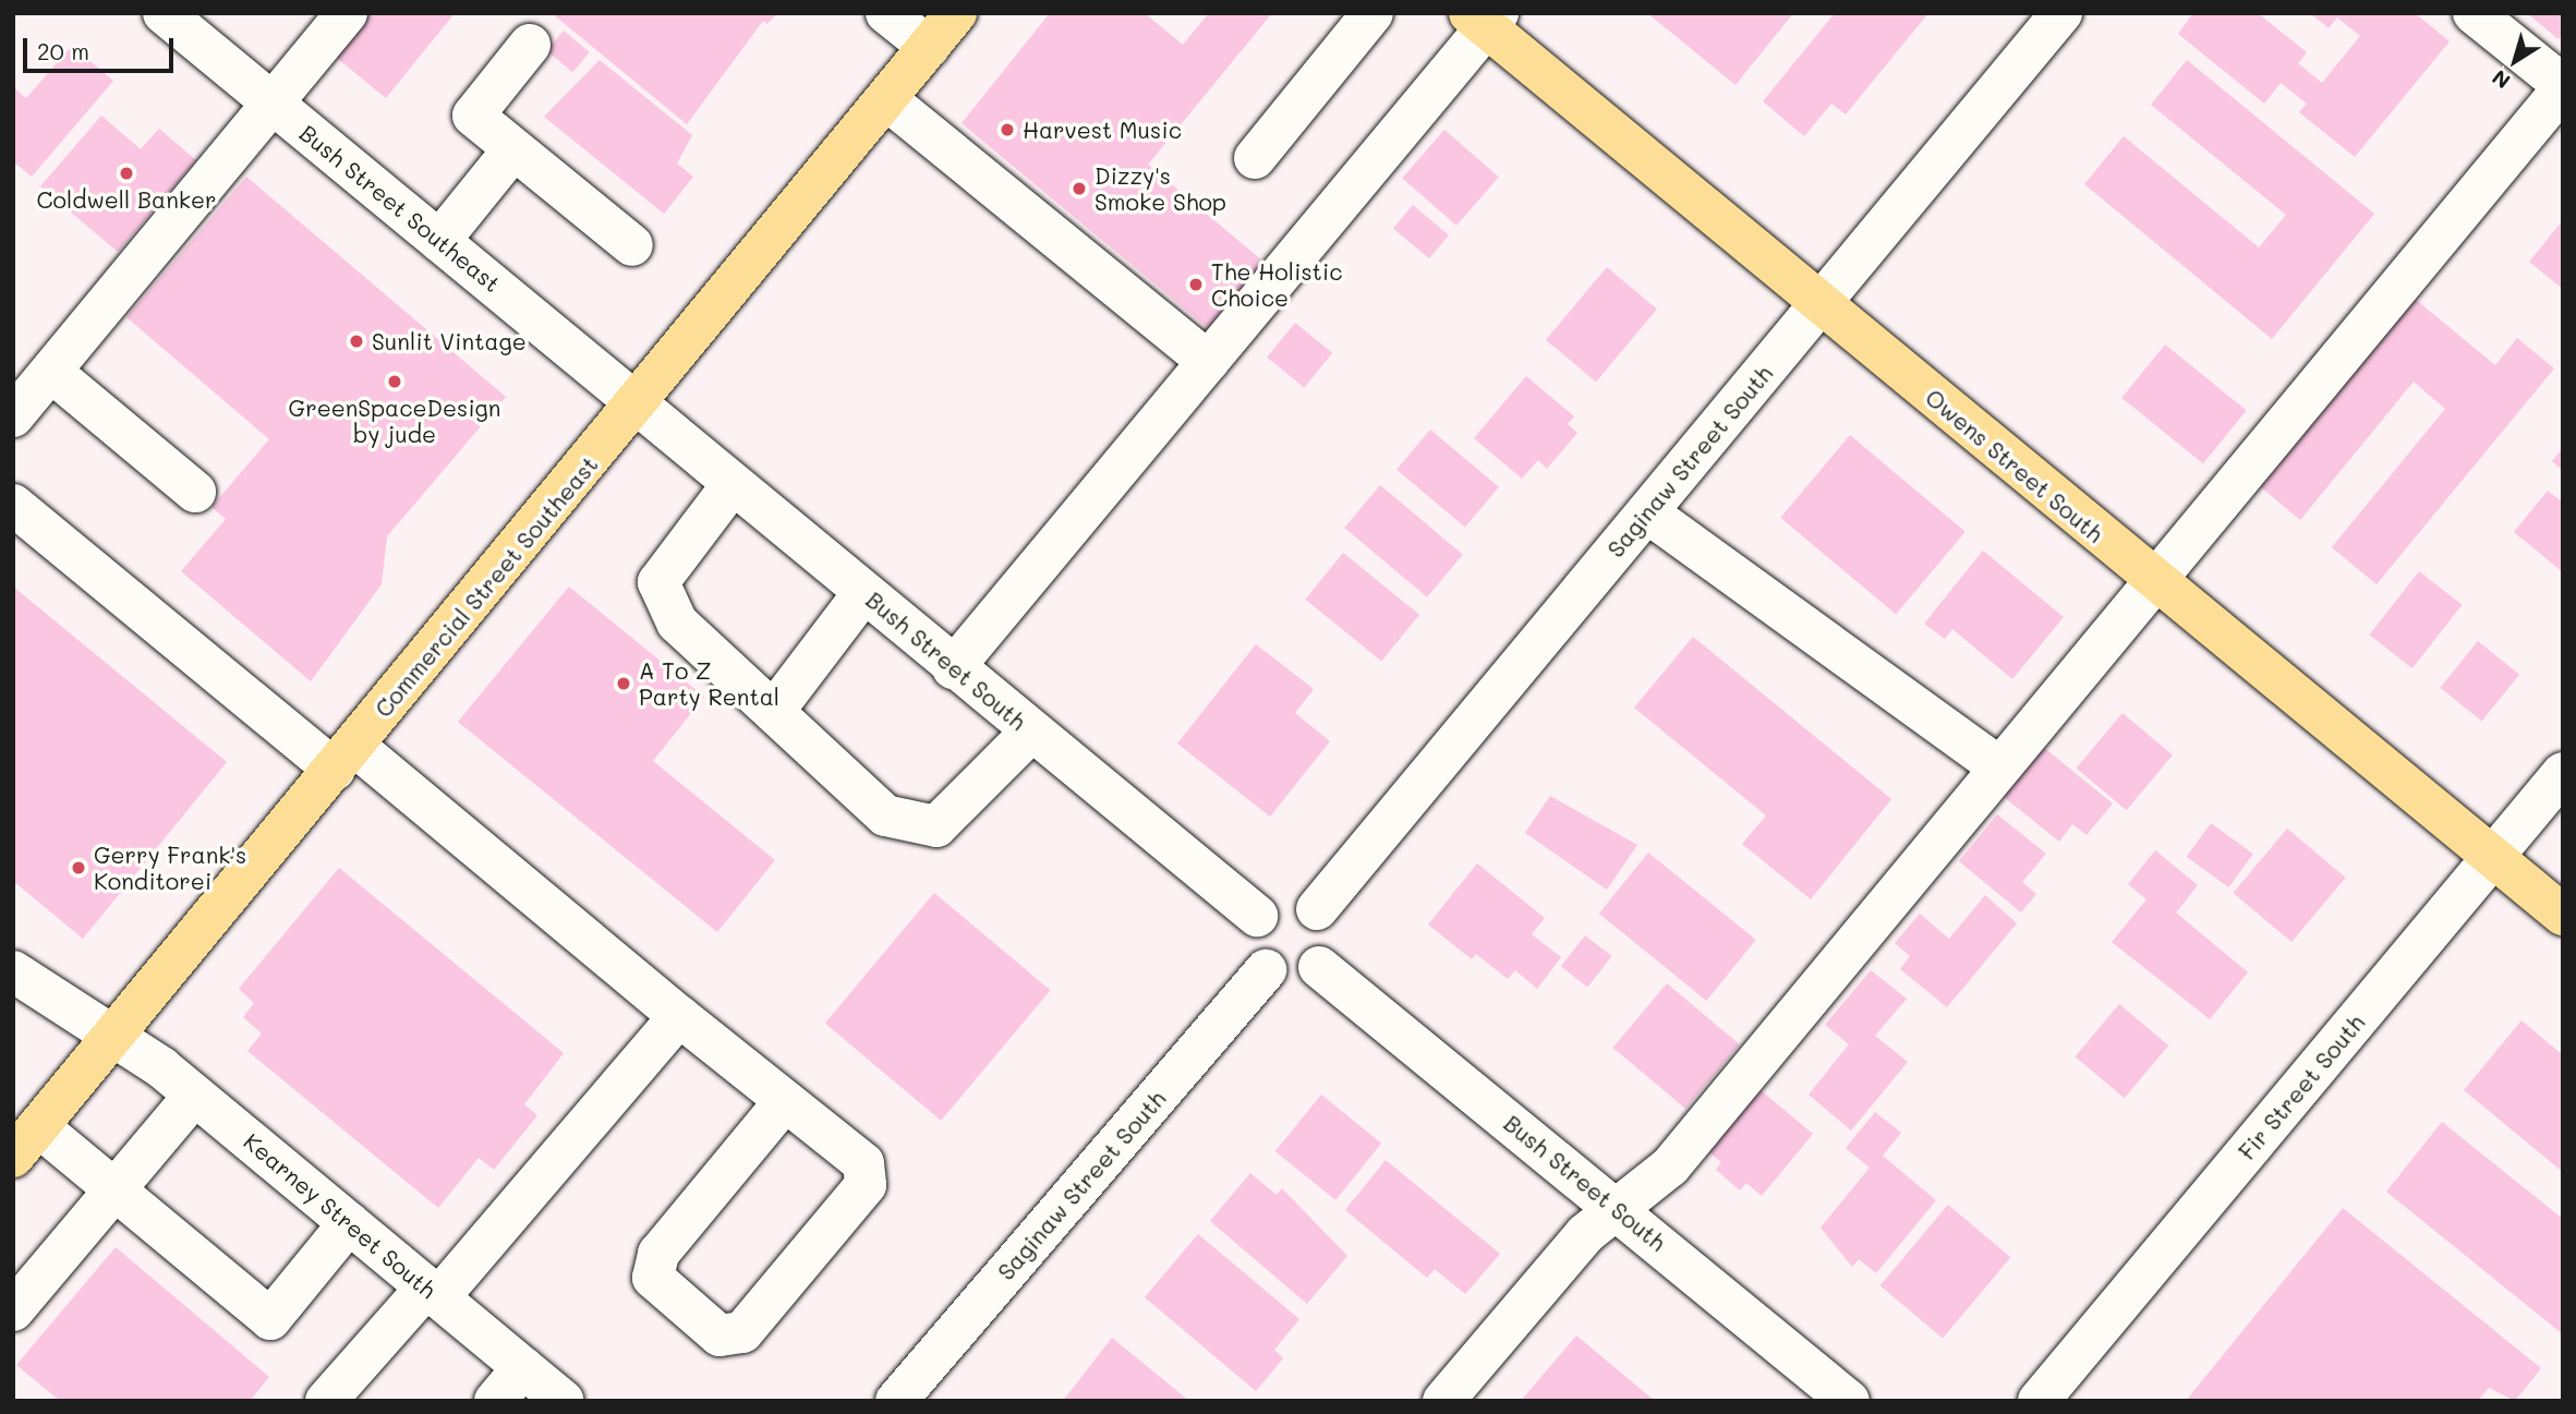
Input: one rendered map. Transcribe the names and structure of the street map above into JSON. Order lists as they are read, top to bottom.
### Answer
{
  "streets": {
    "main road": ["Owens Street South", "Commercial Street Southeast"],
    "street": [
      "Bush Street Southeast",
      "Saginaw Street South",
      "Bush Street South",
      "Fir Street South",
      "Kearney Street South"
    ]
  },
  "crossings": [
    ["Bush Street Southeast", "Commercial Street Southeast"],
    ["Bush Street Southeast", "Bush Street South"],
    ["Saginaw Street South", "Owens Street South"],
    ["Saginaw Street South", "Bush Street South"],
    ["Owens Street South", "Fir Street South"],
    ["Commercial Street Southeast", "Bush Street South"],
    ["Commercial Street Southeast", "Kearney Street South"]
  ],
  "places": [
    "Harvest Music",
    "Coldwell Banker",
    "Dizzy's Smoke Shop",
    "The Holistic Choice",
    "Sunlit Vintage",
    "GreenSpaceDesign by jude",
    "A To Z Party Rental",
    "Gerry Frank's Konditorei"
  ],
  "scale_bar": "20 m",
  "north": "bottom left"
}
